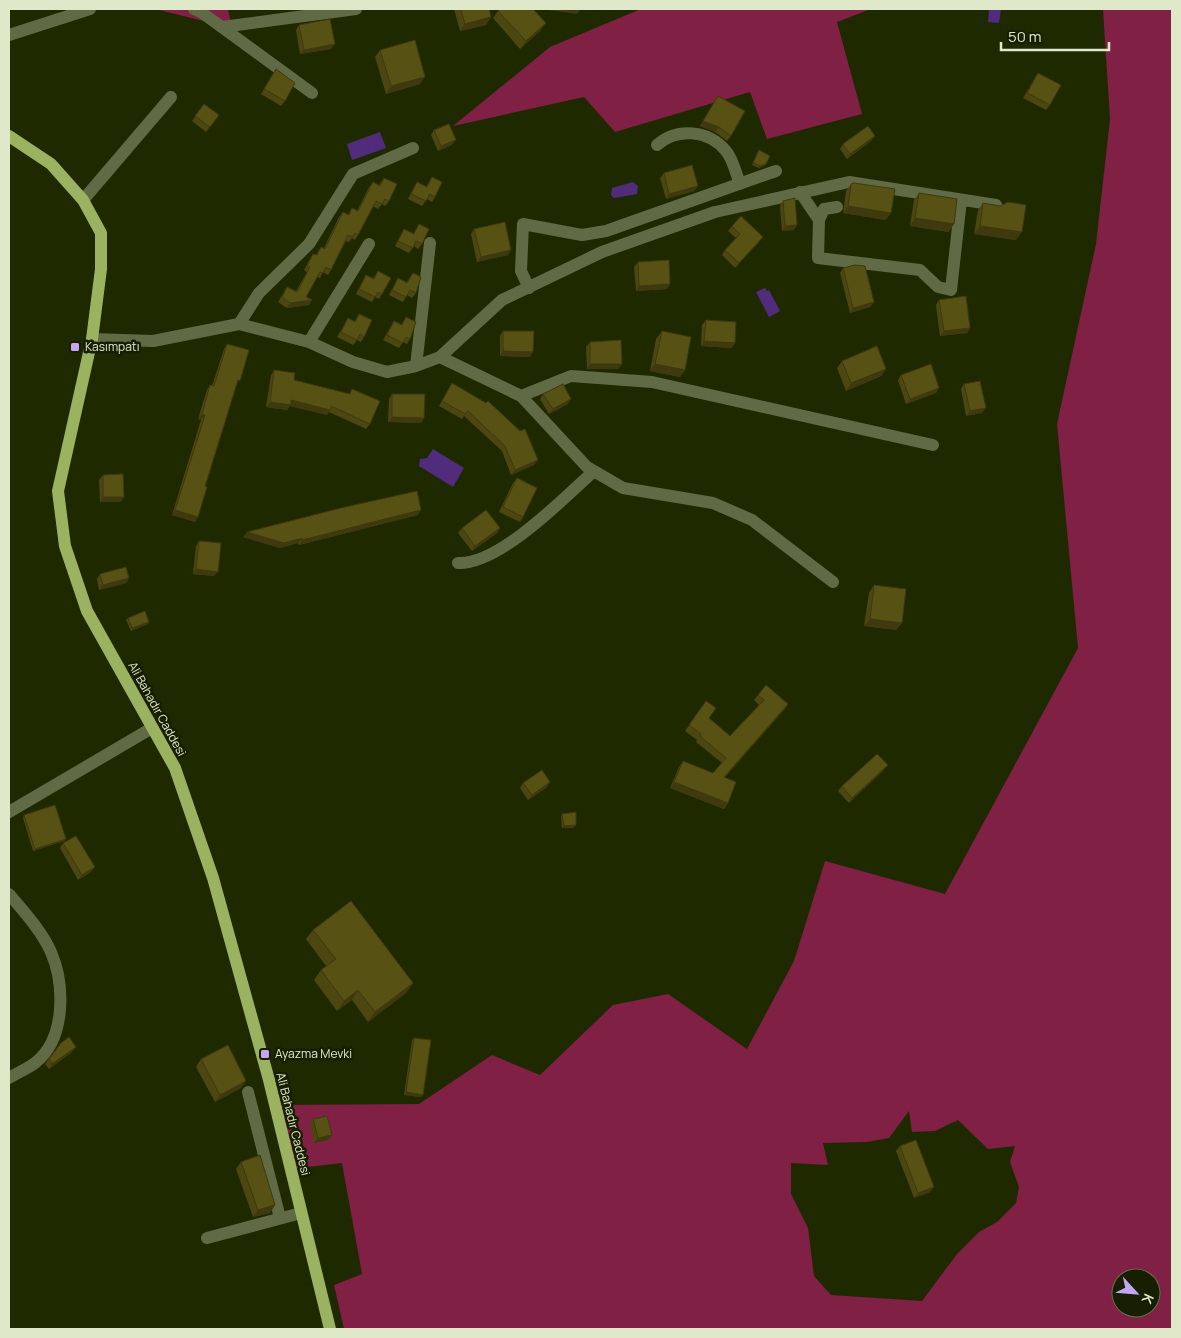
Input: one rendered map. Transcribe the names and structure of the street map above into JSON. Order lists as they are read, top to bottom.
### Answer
{
  "streets": {
    "main road": ["Ali Bahadır Caddesi"]
  },
  "places": {
    "transit": ["Kasımpatı", "Ayazma Mevki"]
  },
  "scale_bar": "50 m",
  "north": "bottom right"
}
